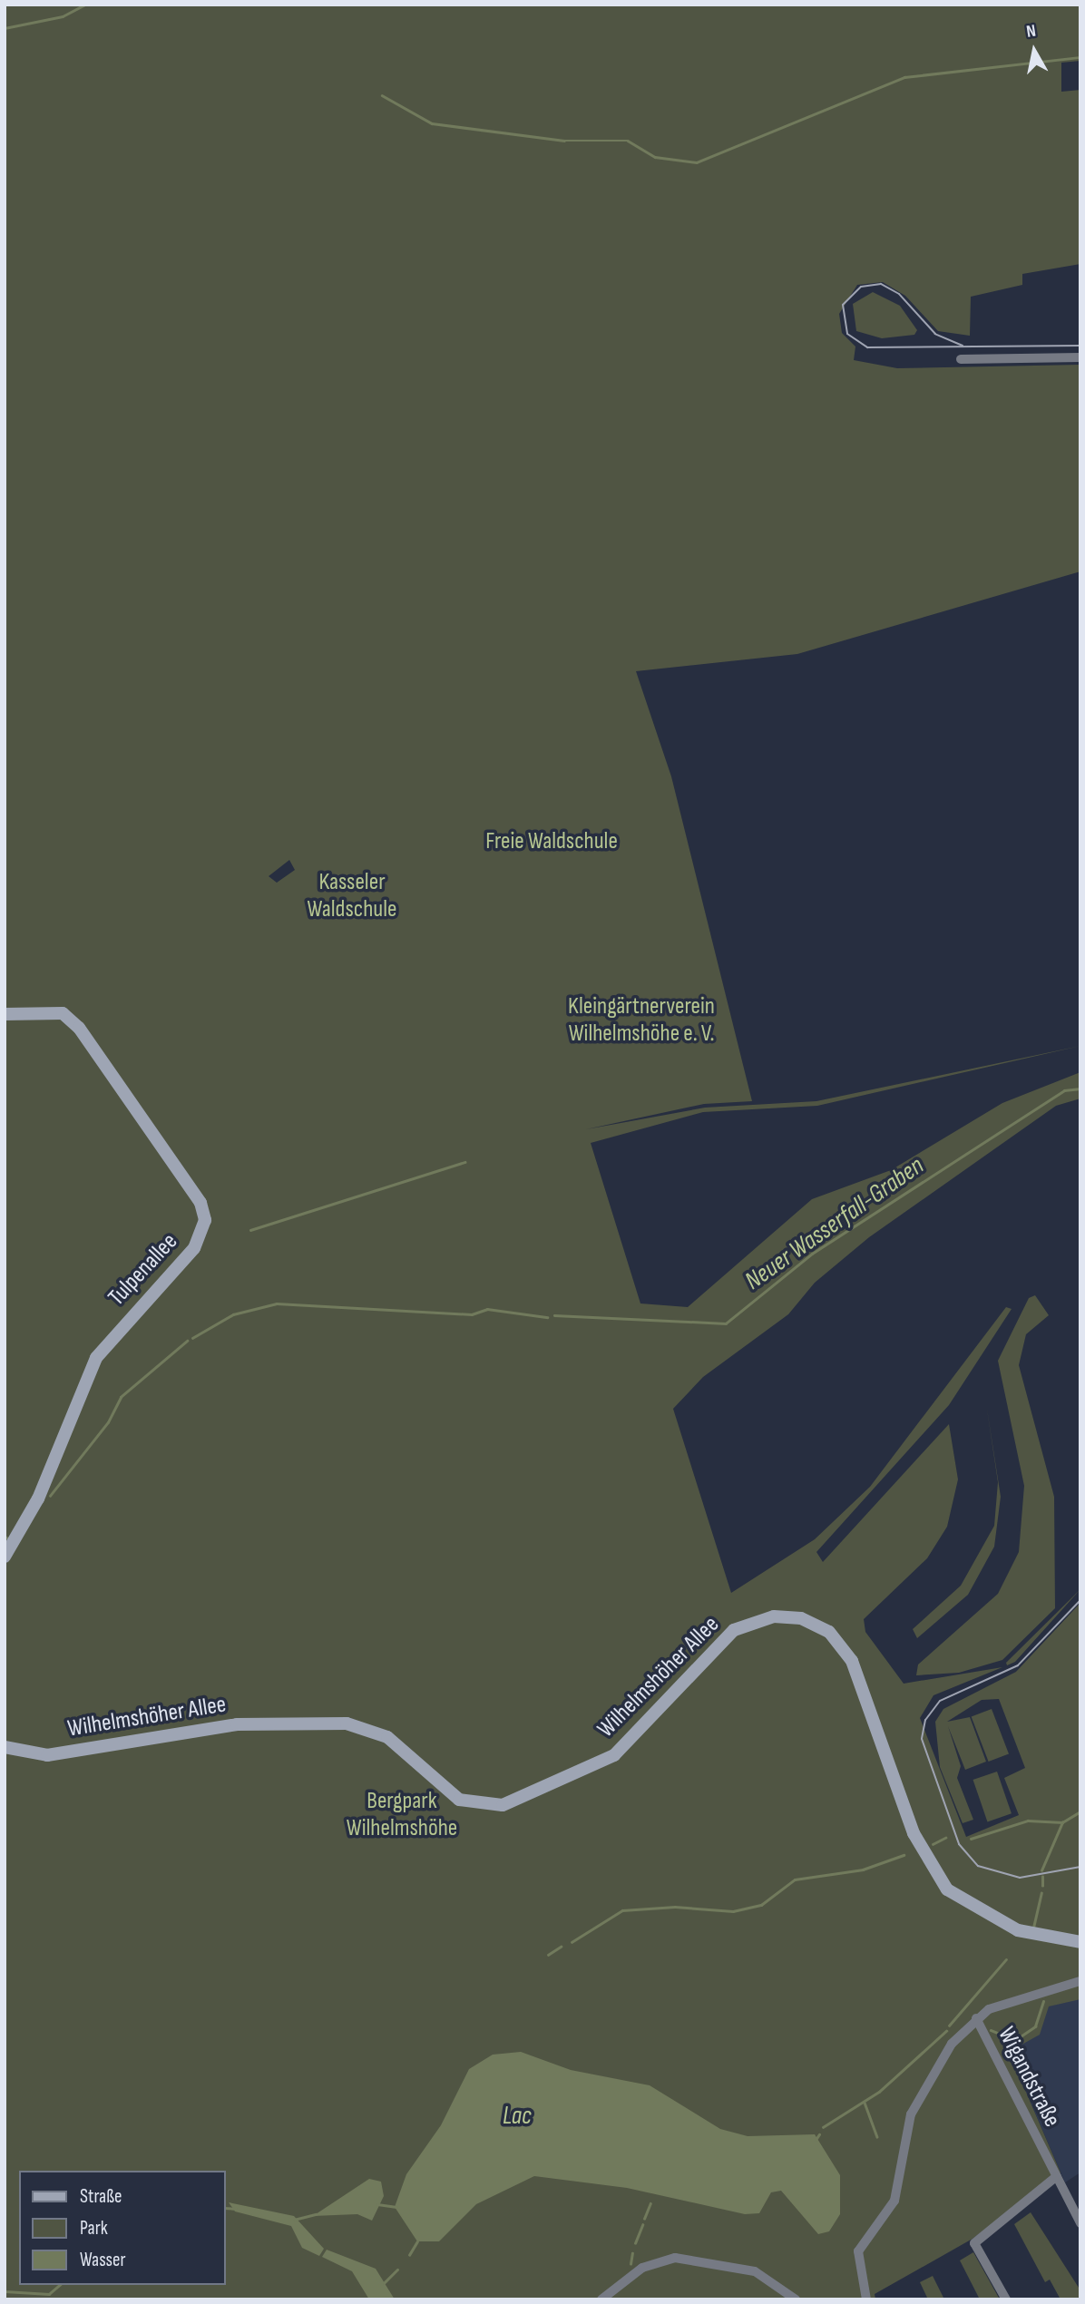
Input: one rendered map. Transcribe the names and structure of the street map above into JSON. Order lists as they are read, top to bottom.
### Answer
{
  "streets": {
    "main road": ["Tulpenallee", "Wilhelmshöher Allee"],
    "street": ["Wigandstraße"]
  },
  "water": ["Neuer Wasserfall-Graben", "Lac"],
  "parks": [
    "Freie Waldschule",
    "Kasseler Waldschule",
    "Kleingärtnerverein Wilhelmshöhe e. V.",
    "Bergpark Wilhelmshöhe"
  ],
  "legend": ["Straße", "Park", "Wasser"],
  "north": "top"
}
